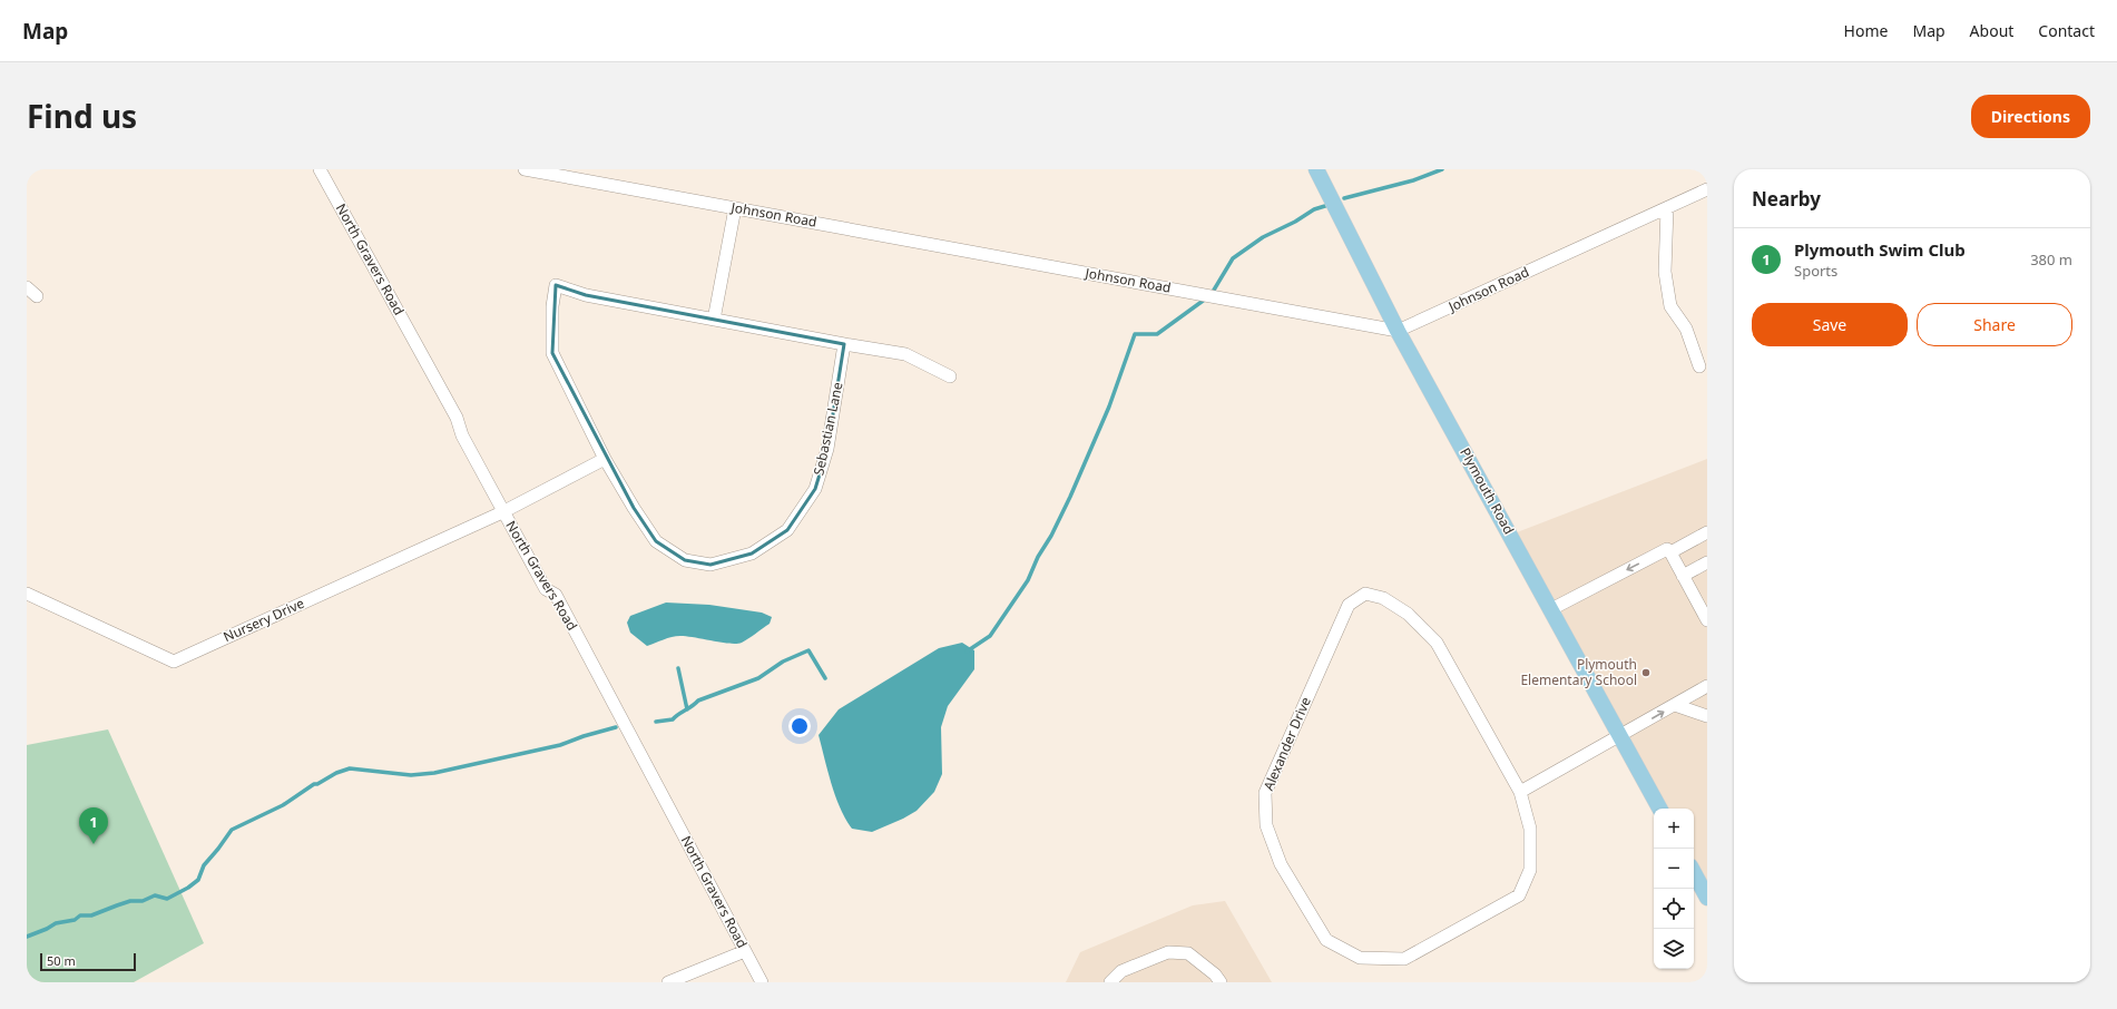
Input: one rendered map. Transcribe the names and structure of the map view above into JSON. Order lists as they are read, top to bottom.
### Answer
{
  "streets": {
    "main road": ["Plymouth Road"],
    "street": [
      "Johnson Road",
      "North Gravers Road",
      "Sebastian Lane",
      "Nursery Drive",
      "Alexander Drive"
    ]
  },
  "crossings": [
    ["Johnson Road", "Plymouth Road"],
    ["North Gravers Road", "Nursery Drive"]
  ],
  "places": ["Plymouth Elementary School"],
  "scale_bar": "50 m",
  "page": {
    "header": "Map",
    "nav": [
      "Home",
      "Map",
      "About",
      "Contact"
    ],
    "title": "Find us",
    "buttons": [
      "Directions",
      ["Save", "Share"]
    ],
    "heading": "Nearby",
    "list": [
      {
        "mark": "1",
        "name": "Plymouth Swim Club",
        "note": "Sports",
        "value": "380 m"
      }
    ],
    "pins": "1",
    "map_buttons": ["+", "−"],
    "scale": "50 m"
  }
}
